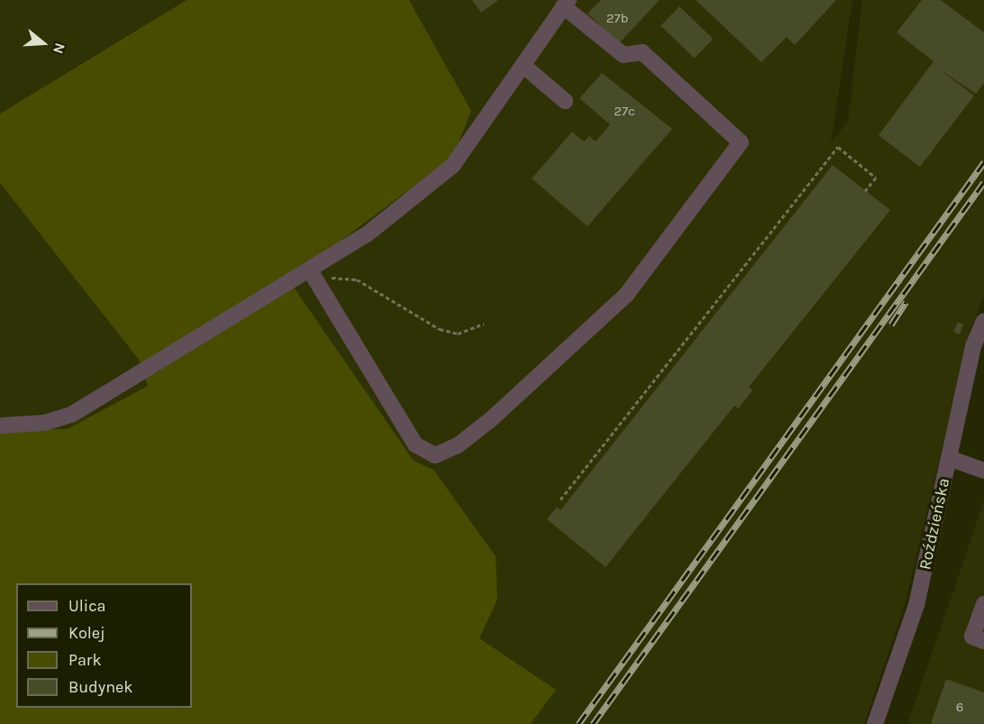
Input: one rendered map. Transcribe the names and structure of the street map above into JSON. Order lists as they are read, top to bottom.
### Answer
{
  "streets": {
    "street": ["Roździeńska"]
  },
  "house_numbers": ["27b", "27c", "6"],
  "legend": [
    "Ulica",
    "Kolej",
    "Park",
    "Budynek"
  ],
  "north": "right"
}
